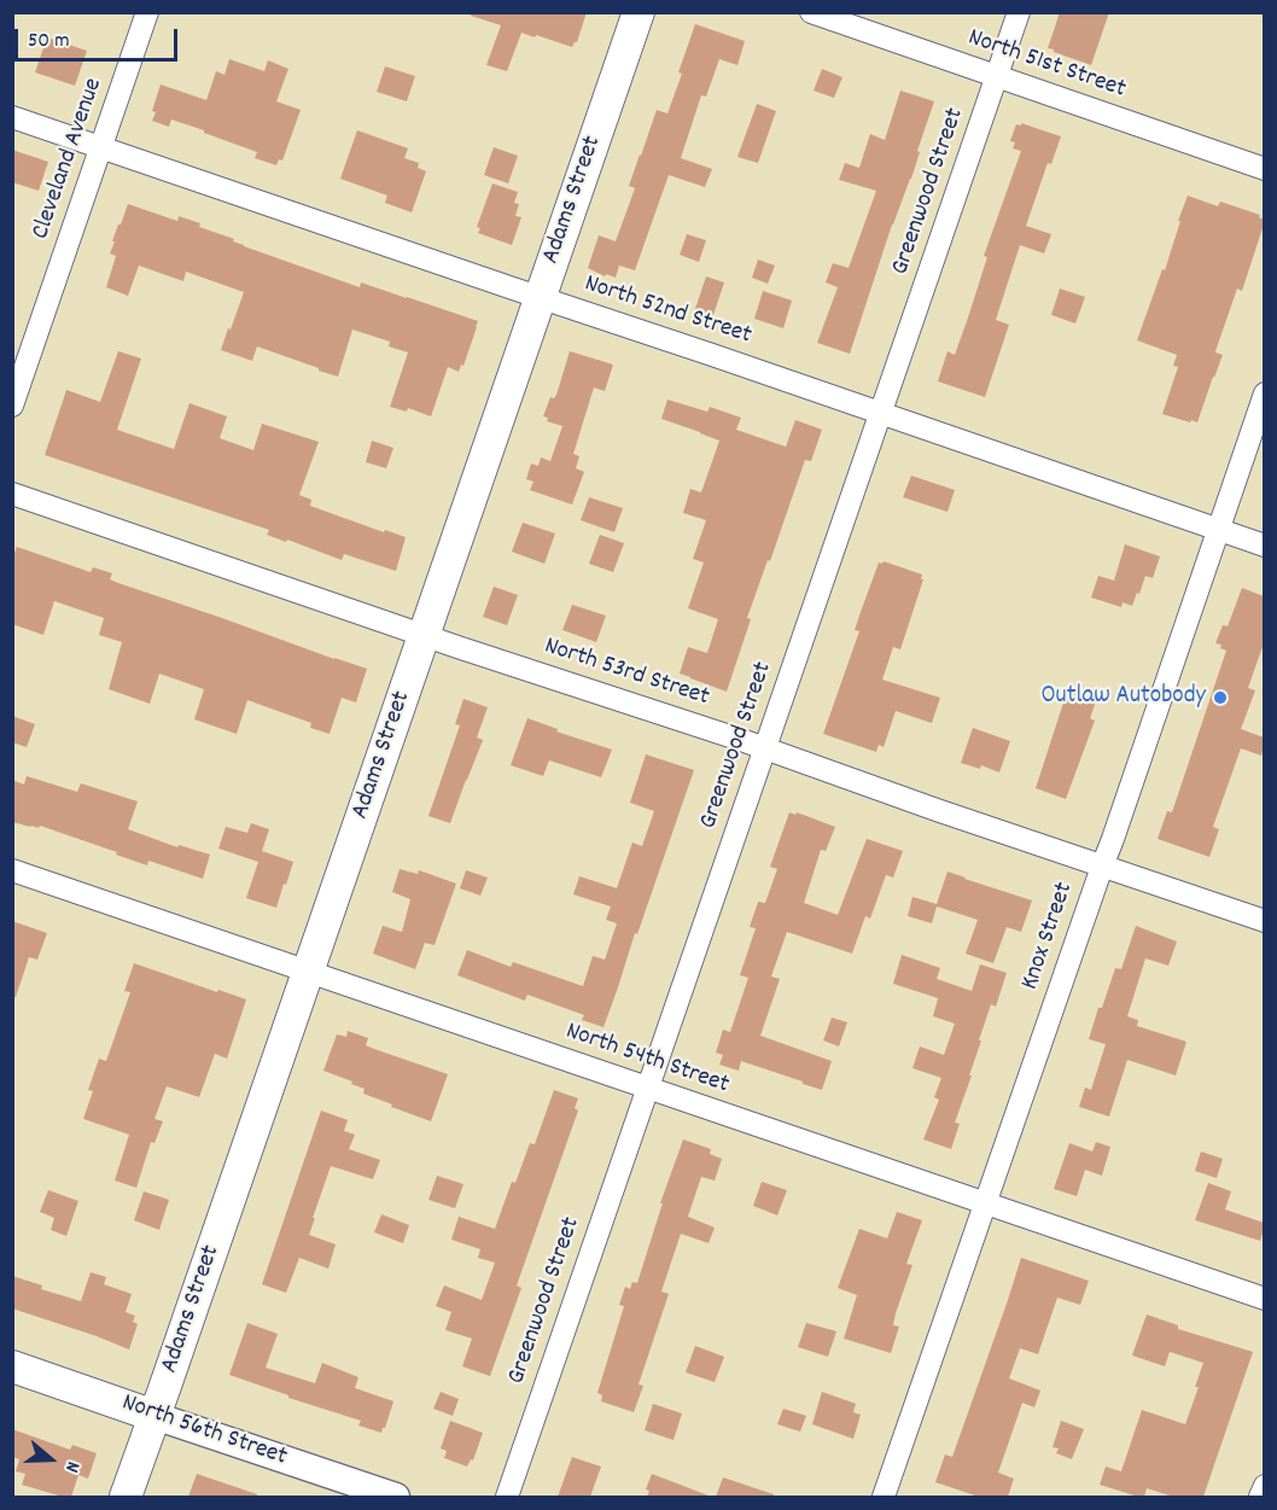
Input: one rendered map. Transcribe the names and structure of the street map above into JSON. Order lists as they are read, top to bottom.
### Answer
{
  "streets": {
    "main road": ["Adams Street", "North 56th Street"],
    "street": [
      "North 51st Street",
      "Cleveland Avenue",
      "Greenwood Street",
      "North 52nd Street",
      "North 53rd Street",
      "Knox Street",
      "North 54th Street"
    ]
  },
  "crossings": [
    ["North 51st Street", "Greenwood Street"],
    ["Cleveland Avenue", "North 52nd Street"],
    ["Greenwood Street", "North 52nd Street"],
    ["Greenwood Street", "North 53rd Street"],
    ["Greenwood Street", "North 54th Street"],
    ["Adams Street", "North 52nd Street"],
    ["Adams Street", "North 53rd Street"],
    ["Adams Street", "North 54th Street"],
    ["Adams Street", "North 56th Street"],
    ["North 52nd Street", "Knox Street"],
    ["North 53rd Street", "Knox Street"],
    ["Knox Street", "North 54th Street"]
  ],
  "places": ["Outlaw Autobody"],
  "scale_bar": "50 m",
  "north": "right"
}
